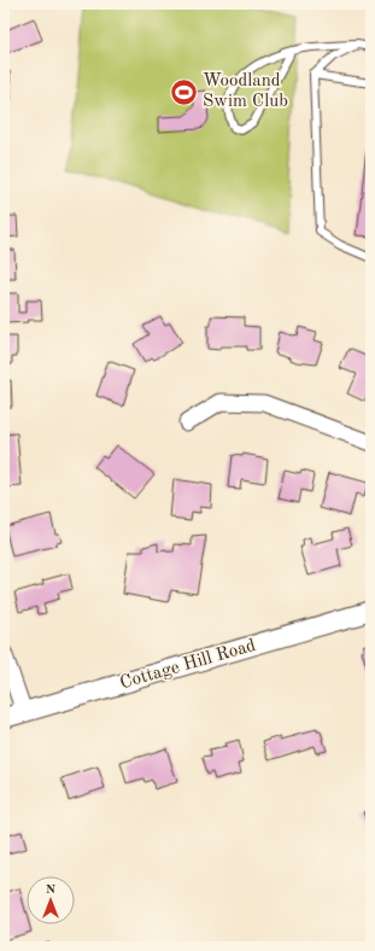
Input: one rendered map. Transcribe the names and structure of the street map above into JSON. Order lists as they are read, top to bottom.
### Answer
{
  "streets": {
    "street": ["Cottage Hill Road"]
  },
  "places": {
    "sports": ["Woodland Swim Club"]
  },
  "north": "top"
}
